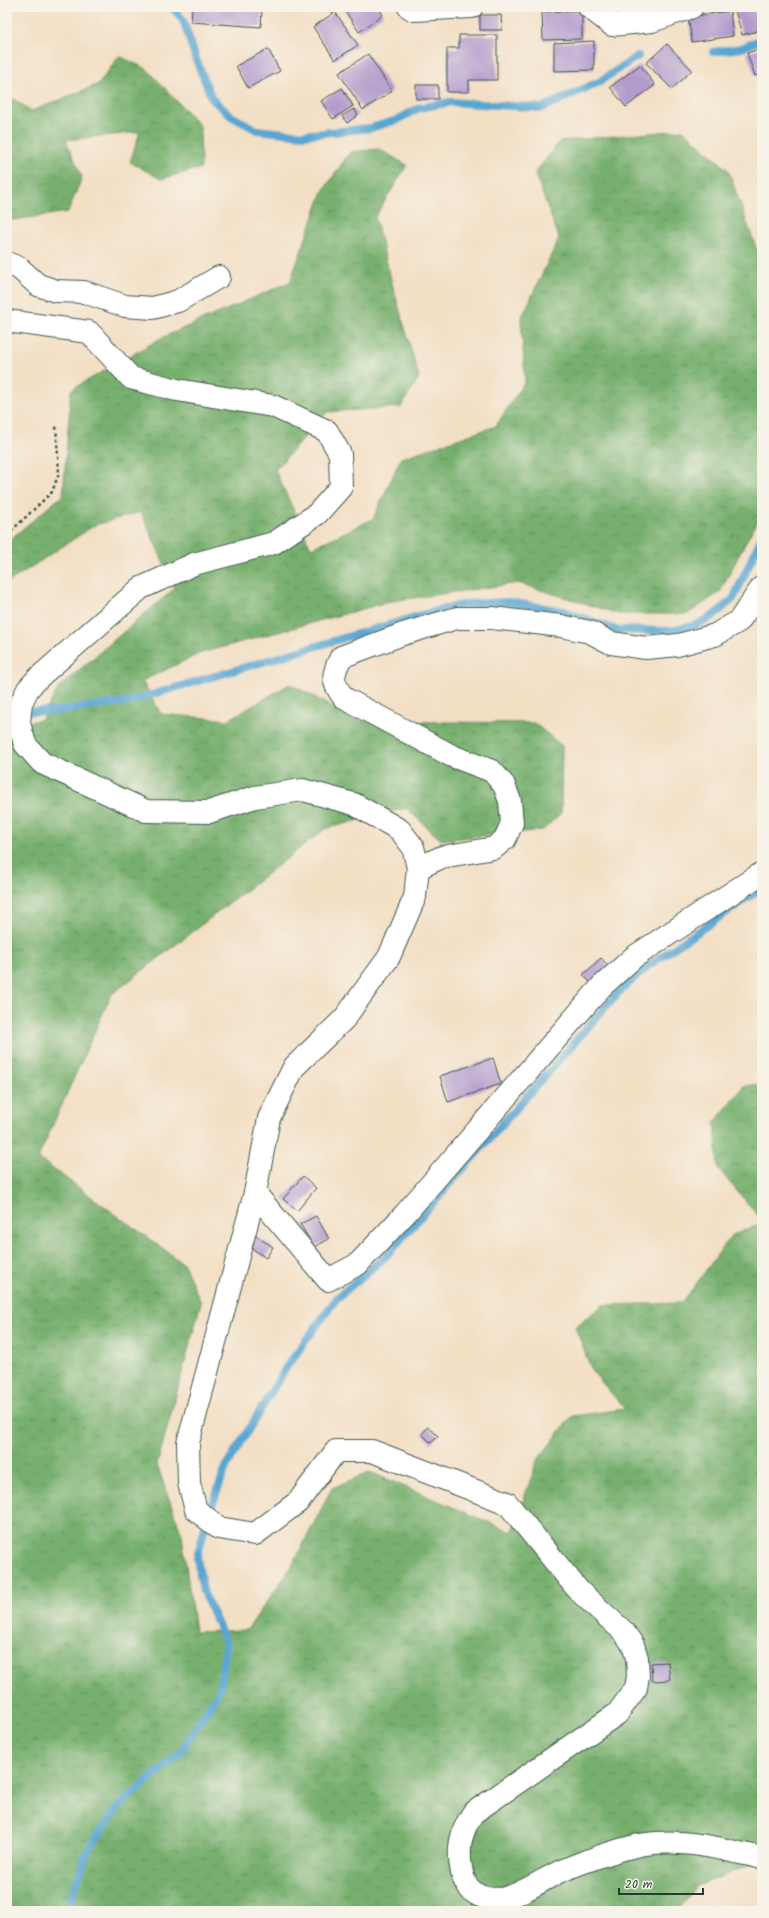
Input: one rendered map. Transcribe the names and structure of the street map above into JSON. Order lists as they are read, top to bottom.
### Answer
{
  "scale_bar": "20 m"
}
